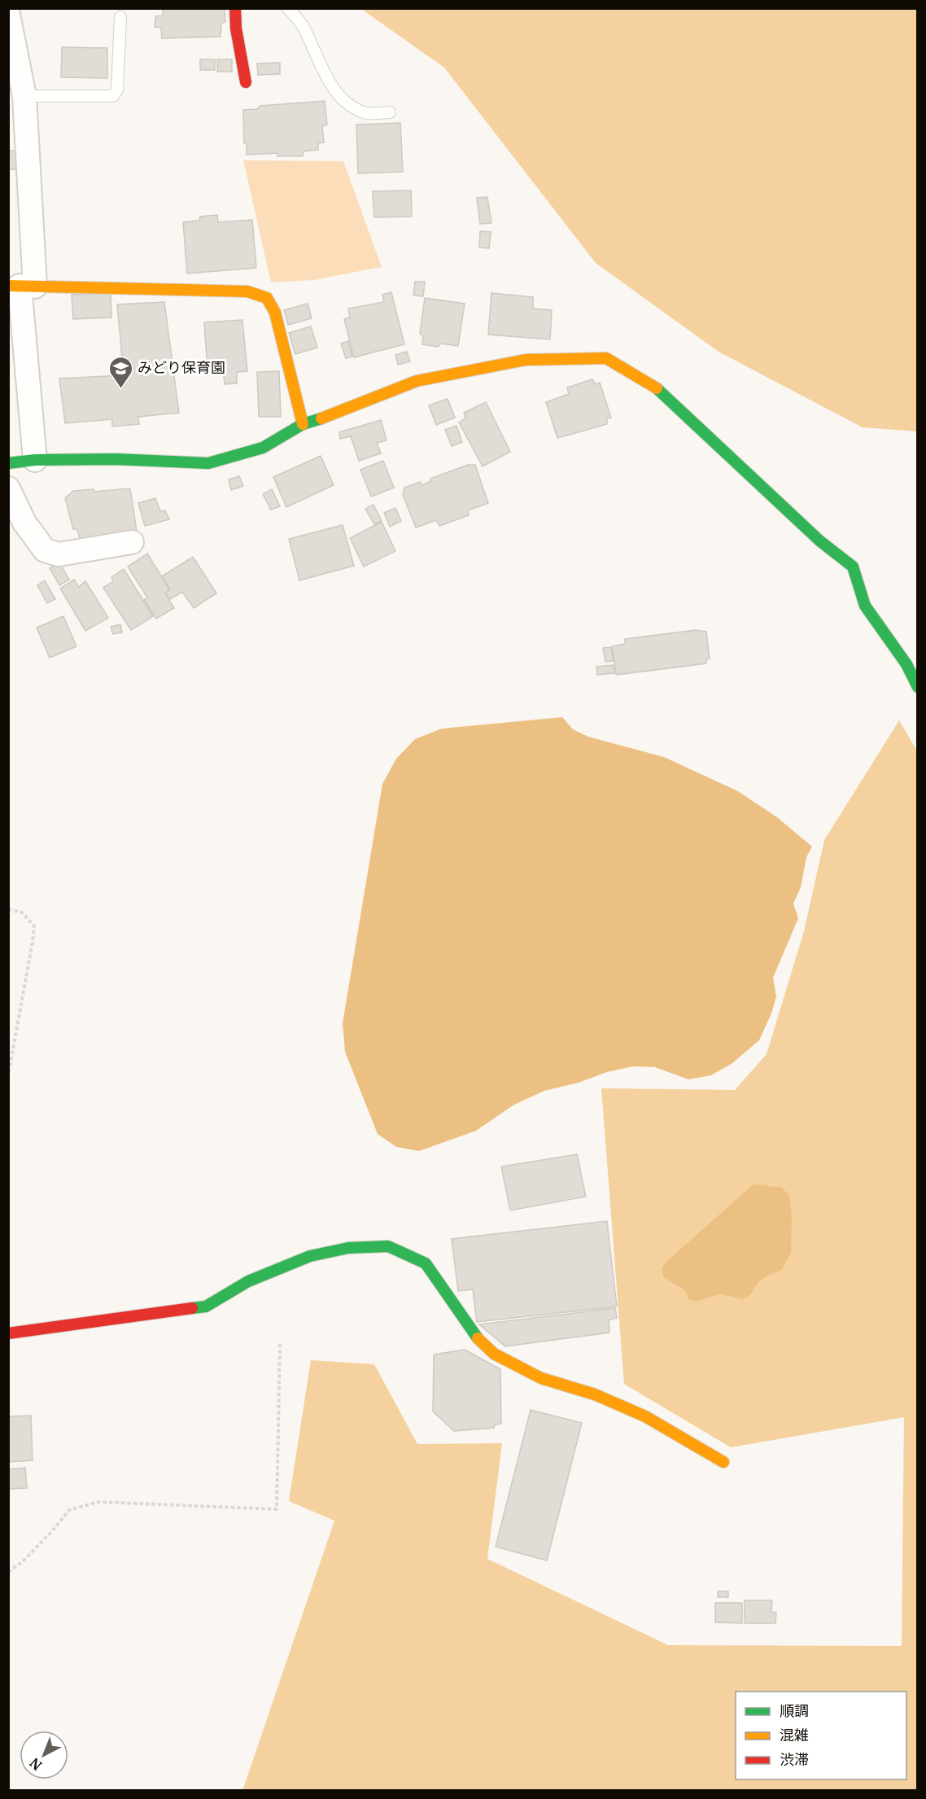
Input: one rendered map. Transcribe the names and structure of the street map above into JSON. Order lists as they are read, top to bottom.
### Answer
{
  "places": {
    "school or university": ["みどり保育園"]
  },
  "legend": ["順調", "混雑", "渋滞"],
  "north": "bottom left"
}
